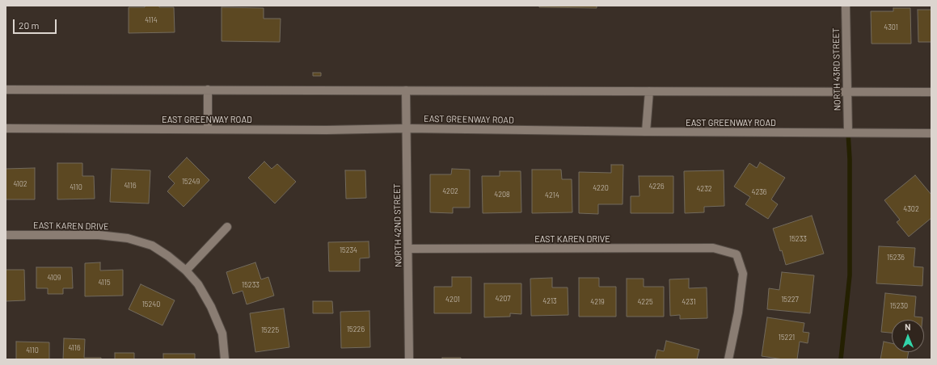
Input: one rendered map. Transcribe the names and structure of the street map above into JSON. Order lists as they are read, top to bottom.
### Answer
{
  "streets": {
    "main road": [
      "NORTH 43RD STREET",
      "EAST GREENWAY ROAD",
      "NORTH 42ND STREET",
      "EAST KAREN DRIVE"
    ]
  },
  "crossings": [
    ["NORTH 43RD STREET", "EAST GREENWAY ROAD"],
    ["EAST GREENWAY ROAD", "NORTH 42ND STREET"],
    ["NORTH 42ND STREET", "EAST KAREN DRIVE"]
  ],
  "house_numbers": [
    "4114",
    "4301",
    "15249",
    "4102",
    "4116",
    "4226",
    "4110",
    "4220",
    "4232",
    "4202",
    "4236",
    "4208",
    "4214",
    "4302",
    "15233",
    "15234",
    "15236",
    "4109",
    "4115",
    "15233",
    "4207",
    "4201",
    "15227",
    "4213",
    "4219",
    "4225",
    "4231",
    "15240",
    "15230",
    "15226",
    "15225",
    "15221",
    "4116",
    "4110"
  ],
  "scale_bar": "20 m",
  "north": "top"
}
